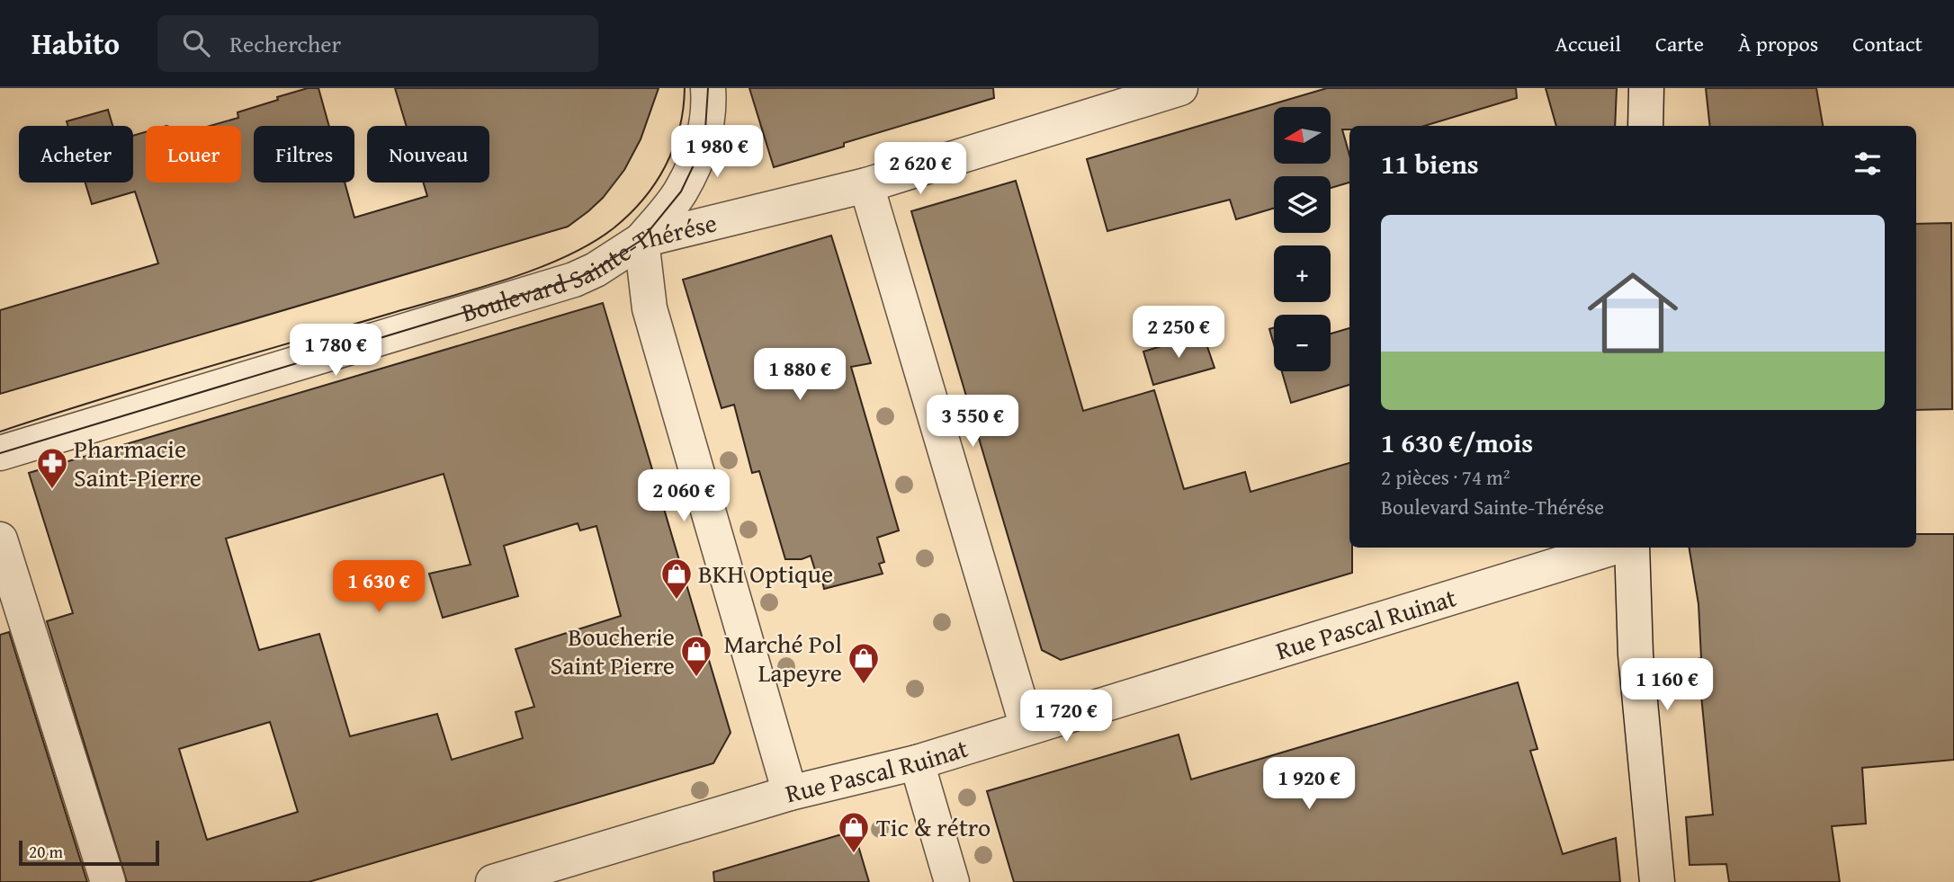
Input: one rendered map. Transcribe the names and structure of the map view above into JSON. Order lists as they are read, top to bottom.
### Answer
{
  "streets": {
    "street": ["Boulevard Sainte-Thérése", "Rue Pascal Ruinat"]
  },
  "places": {
    "pharmacy": ["Pharmacie Saint-Pierre"],
    "shop": [
      "BKH Optique",
      "Boucherie Saint Pierre",
      "Marché Pol Lapeyre",
      "Tic & rétro"
    ]
  },
  "scale_bar": "20 m",
  "north": "left",
  "page": {
    "header": "Habito",
    "search": "Rechercher",
    "nav": [
      "Accueil",
      "Carte",
      "À propos",
      "Contact"
    ],
    "map_buttons": ["+", "−"],
    "price": [
      "1 980 €",
      "2 620 €",
      "2 250 €",
      "1 780 €",
      "1 880 €",
      "3 550 €",
      "2 060 €",
      "1 630 €",
      "1 160 €",
      "1 720 €",
      "1 920 €"
    ],
    "chip": [
      "Acheter",
      "Louer",
      "Filtres",
      "Nouveau"
    ],
    "heading": "11 biens",
    "list": [
      {
        "name": "1 630 €/mois",
        "note": "2 pièces · 74 m² · Boulevard Sainte-Thérése"
      }
    ],
    "scale": "20 m"
  }
}
